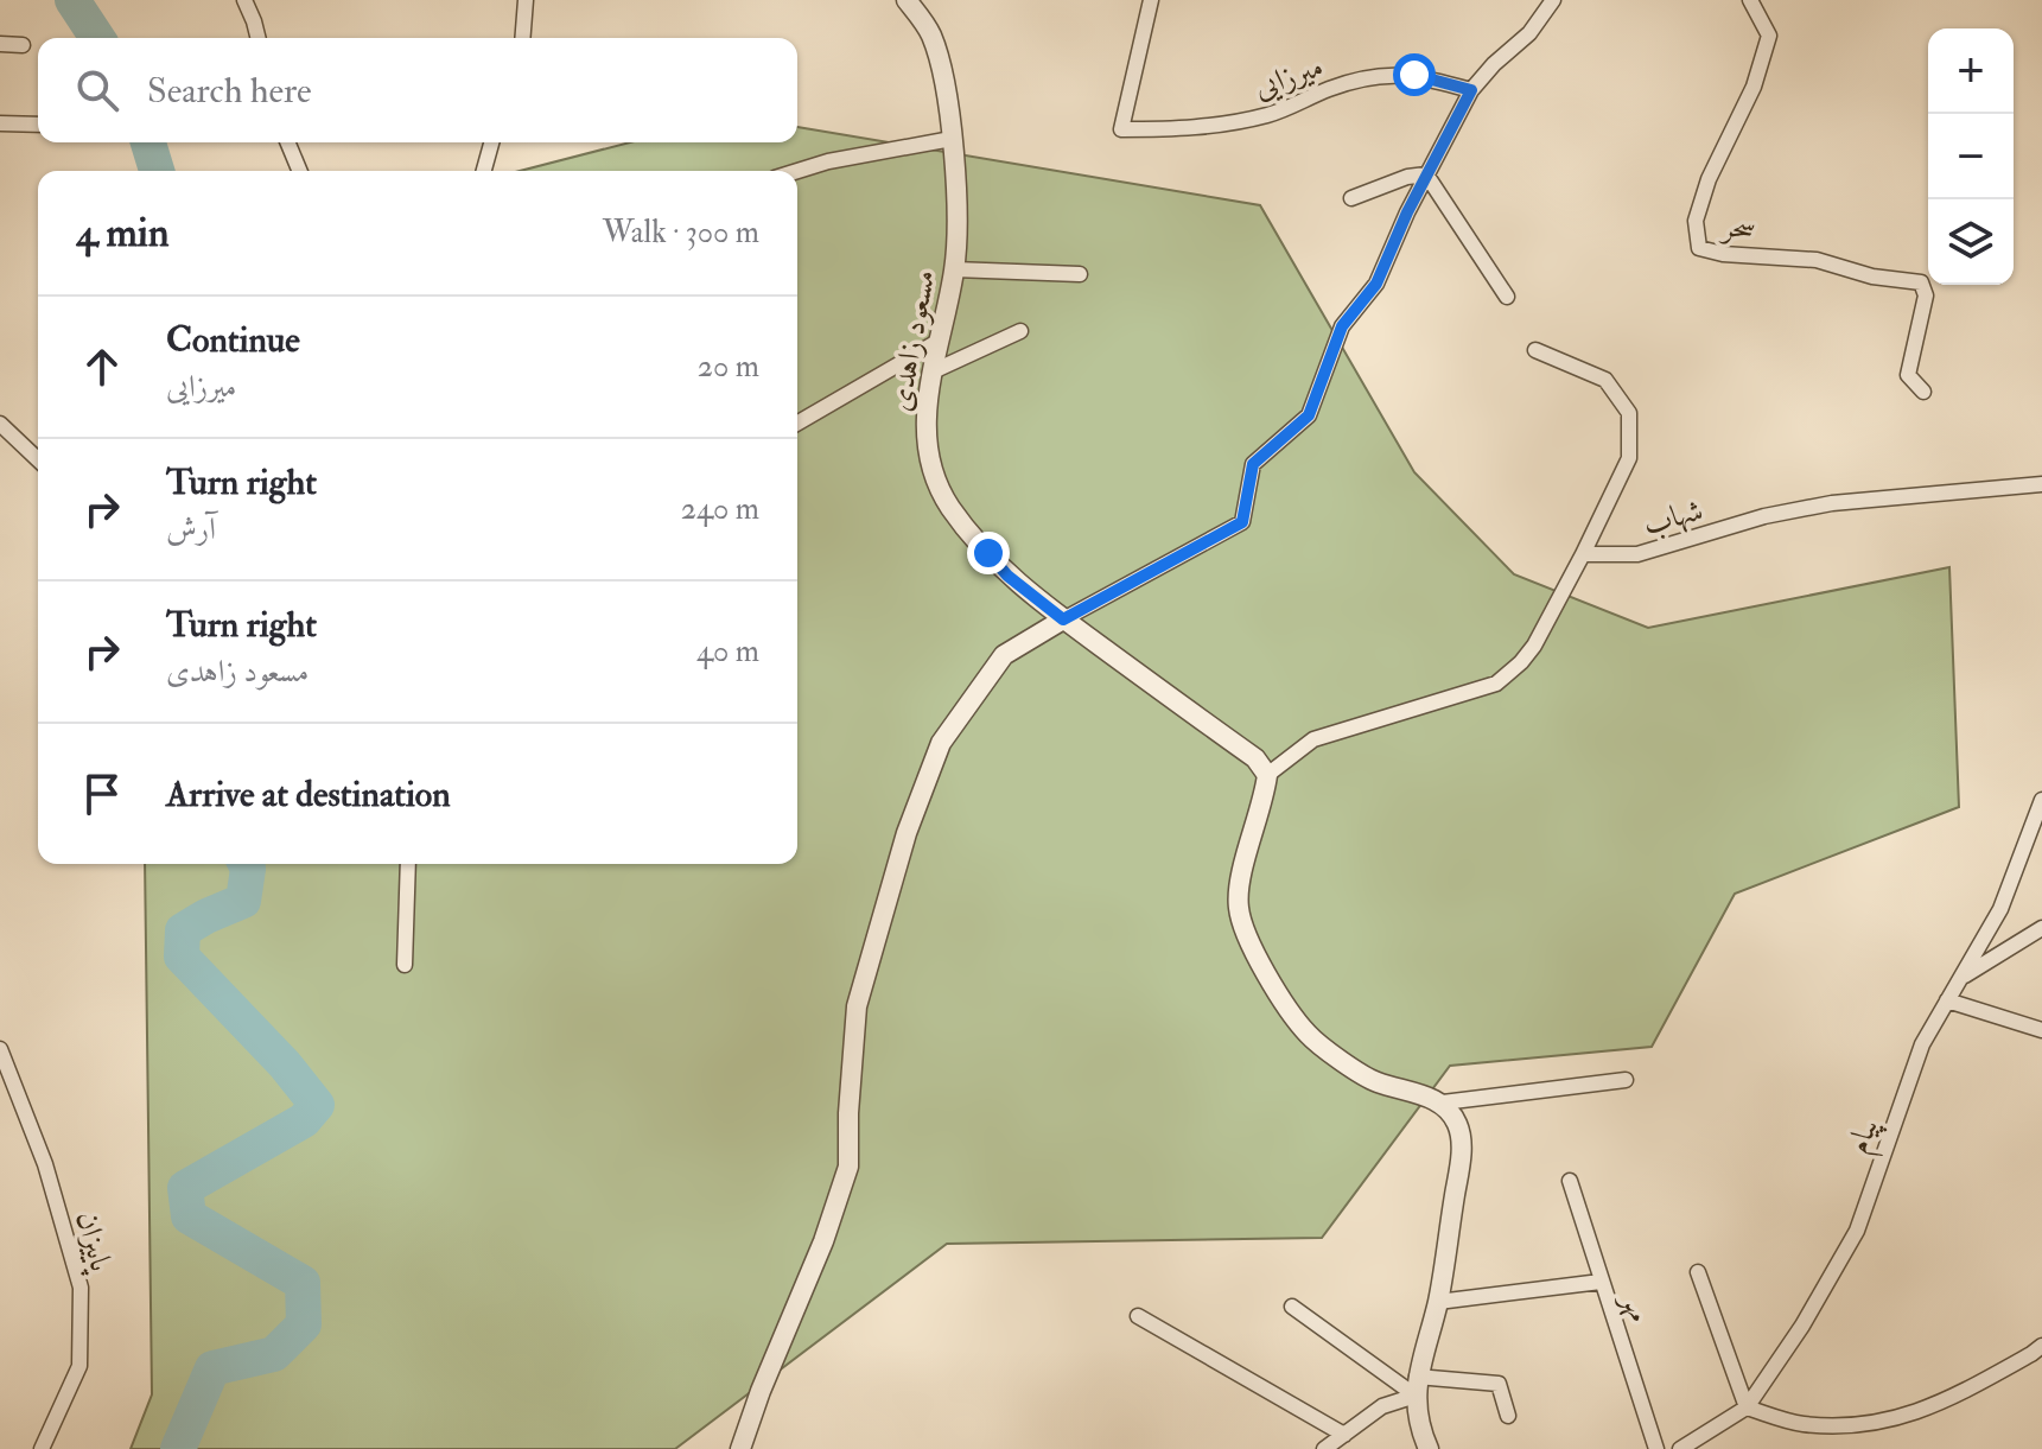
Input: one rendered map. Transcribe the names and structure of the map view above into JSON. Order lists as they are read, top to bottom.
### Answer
{
  "streets": {
    "street": [
      "میرزایی",
      "سحر",
      "مسعود زاهدی",
      "شهاب",
      "پیام",
      "پاییزان",
      "مهر"
    ]
  },
  "page": {
    "map_buttons": ["+", "−"],
    "search": "Search here",
    "heading": ["4 min", "Walk · 300 m"],
    "list": [
      ["Continue", "میرزایی", "20 m"],
      ["Turn right", "آرش", "240 m"],
      ["Turn right", "مسعود زاهدی", "40 m"],
      "Arrive at destination"
    ]
  }
}
